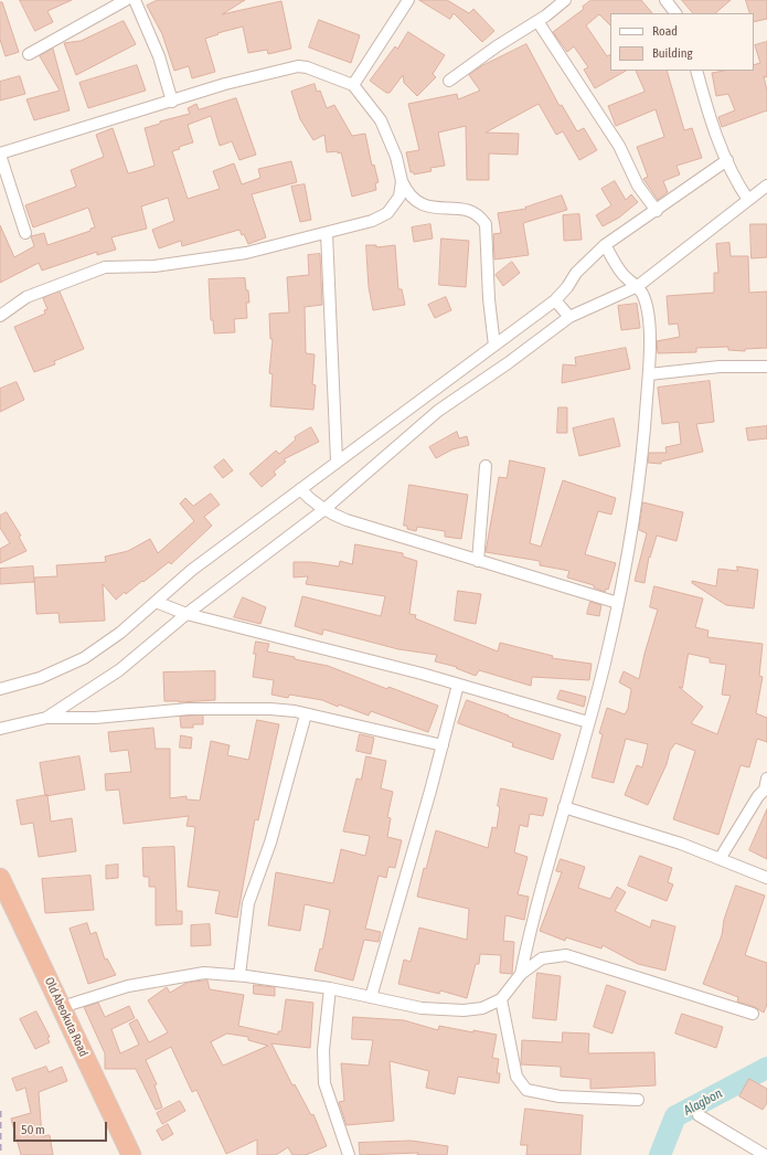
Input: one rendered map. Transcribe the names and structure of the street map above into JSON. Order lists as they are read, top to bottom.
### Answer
{
  "streets": {
    "highway": ["Old Abeokuta Road"]
  },
  "water": ["Alagbon"],
  "legend": ["Road", "Building"],
  "scale_bar": "50 m"
}
